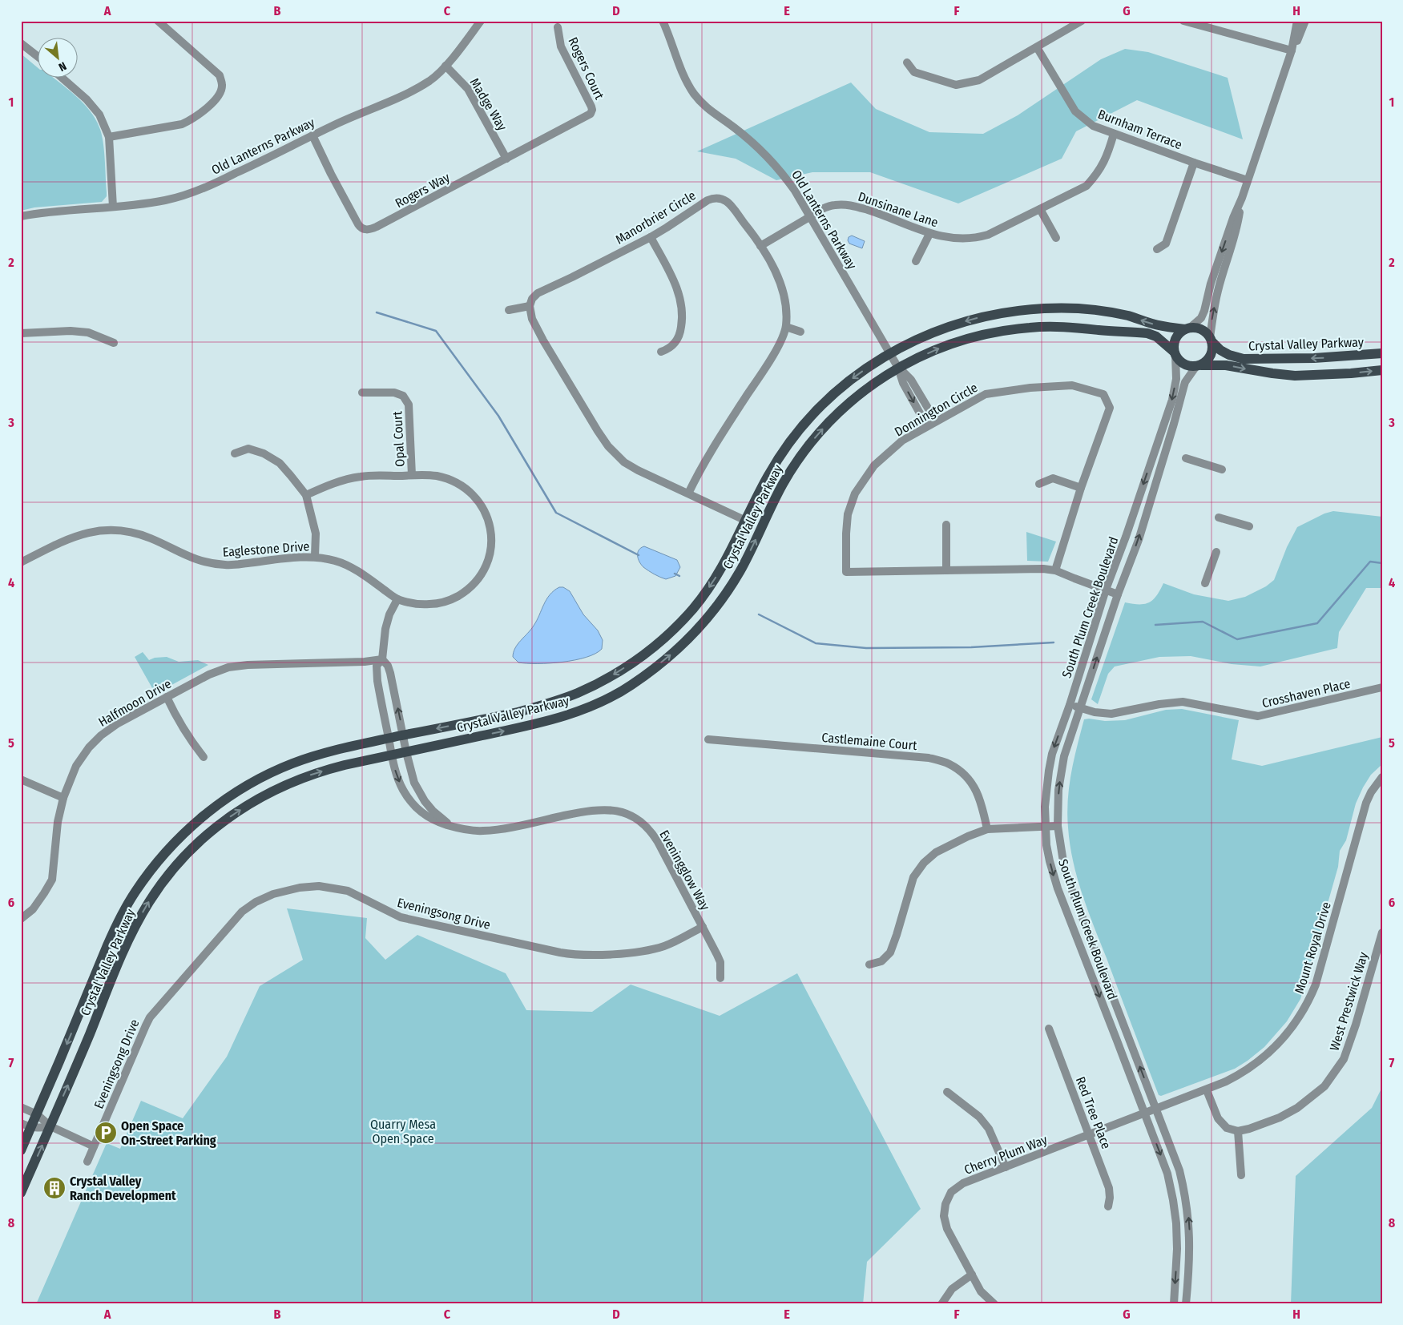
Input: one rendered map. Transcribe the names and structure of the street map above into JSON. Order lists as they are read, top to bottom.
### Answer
{
  "streets": {
    "main road": ["Crystal Valley Parkway"],
    "street": [
      "Rogers Court",
      "Madge Way",
      "Burnham Terrace",
      "Old Lanterns Parkway",
      "Rogers Way",
      "Dunsinane Lane",
      "Manorbrier Circle",
      "Donnington Circle",
      "Opal Court",
      "Eaglestone Drive",
      "South Plum Creek Boulevard",
      "Crosshaven Place",
      "Halfmoon Drive",
      "Castlemaine Court",
      "Eveningglow Way",
      "Eveningsong Drive",
      "Mount Royal Drive",
      "West Prestwick Way",
      "Red Tree Place",
      "Cherry Plum Way"
    ]
  },
  "crossings": [
    ["Rogers Court", "Rogers Way"],
    ["Madge Way", "Old Lanterns Parkway"],
    ["Madge Way", "Rogers Way"],
    ["Burnham Terrace", "Dunsinane Lane"],
    ["Old Lanterns Parkway", "Rogers Way"],
    ["Old Lanterns Parkway", "Dunsinane Lane"],
    ["Old Lanterns Parkway", "Crystal Valley Parkway"],
    ["Old Lanterns Parkway", "Donnington Circle"],
    ["Dunsinane Lane", "Manorbrier Circle"],
    ["Crystal Valley Parkway", "South Plum Creek Boulevard"],
    ["Crystal Valley Parkway", "Eveningglow Way"],
    ["Donnington Circle", "South Plum Creek Boulevard"],
    ["Opal Court", "Eaglestone Drive"],
    ["Eaglestone Drive", "Eveningglow Way"],
    ["South Plum Creek Boulevard", "Crosshaven Place"],
    ["South Plum Creek Boulevard", "Mount Royal Drive"],
    ["South Plum Creek Boulevard", "Cherry Plum Way"],
    ["Halfmoon Drive", "Eveningglow Way"],
    ["Eveningglow Way", "Eveningsong Drive"],
    ["Mount Royal Drive", "Cherry Plum Way"],
    ["Red Tree Place", "Cherry Plum Way"]
  ],
  "parks": ["Quarry Mesa Open Space"],
  "places": {
    "parking": ["Open Space On-Street Parking"],
    "building": ["Crystal Valley Ranch Development"]
  },
  "north": "bottom right",
  "grid": {
    "columns": [
      "A",
      "B",
      "C",
      "D",
      "E",
      "F",
      "G",
      "H"
    ],
    "rows": [
      "1",
      "2",
      "3",
      "4",
      "5",
      "6",
      "7",
      "8"
    ]
  }
}
